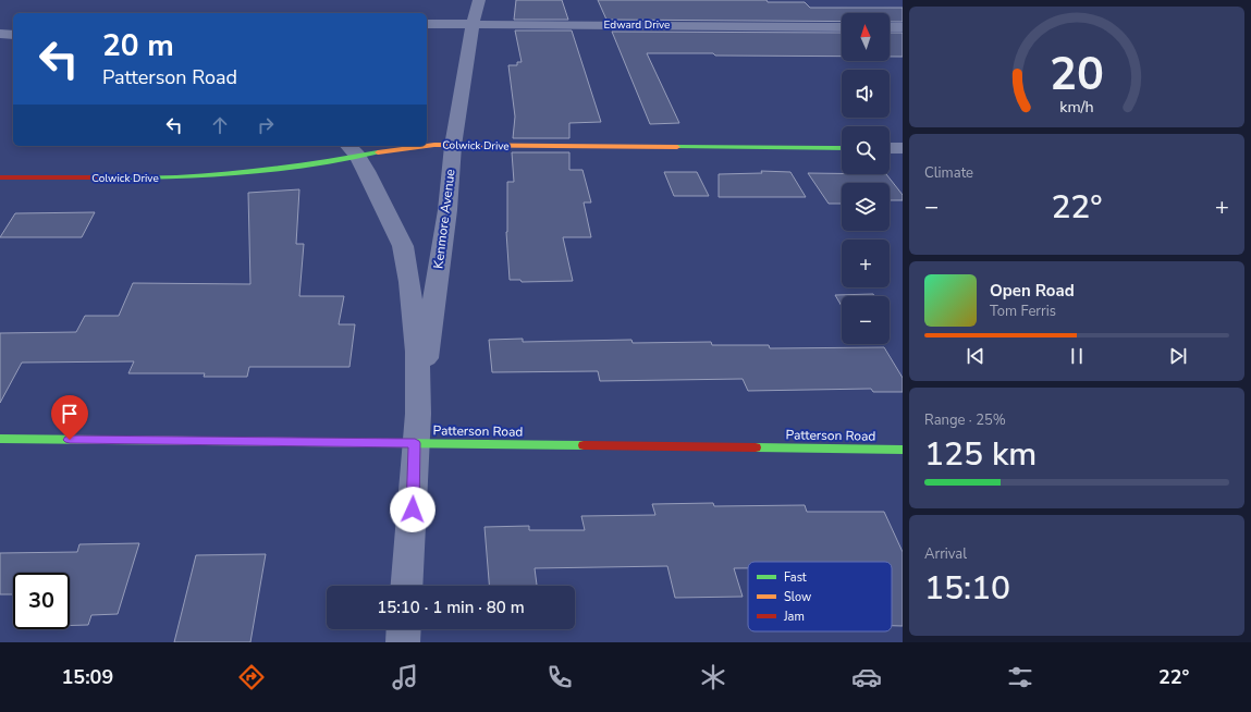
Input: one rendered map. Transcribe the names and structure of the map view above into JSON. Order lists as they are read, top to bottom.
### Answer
{
  "streets": {
    "street": [
      "Edward Drive",
      "Colwick Drive",
      "Kenmore Avenue",
      "Patterson Road"
    ]
  },
  "crossings": [
    ["Edward Drive", "Kenmore Avenue"],
    ["Colwick Drive", "Kenmore Avenue"],
    ["Kenmore Avenue", "Patterson Road"]
  ],
  "legend": ["Fast", "Slow", "Jam"],
  "north": "top",
  "page": {
    "map_buttons": ["+", "−"],
    "turn": ["20 m", "Patterson Road"],
    "tile": [
      "Climate",
      ["Range · 25%", "125 km"],
      ["Arrival", "15:10"]
    ],
    "heat": ["−", "22°", "+"],
    "song": ["Open Road", "Tom Ferris"],
    "limit": "30",
    "trip": "15:10 · 1 min · 80 m",
    "tabs": ["15:09", "22°"],
    "gauge": ["20", "km/h"]
  }
}
